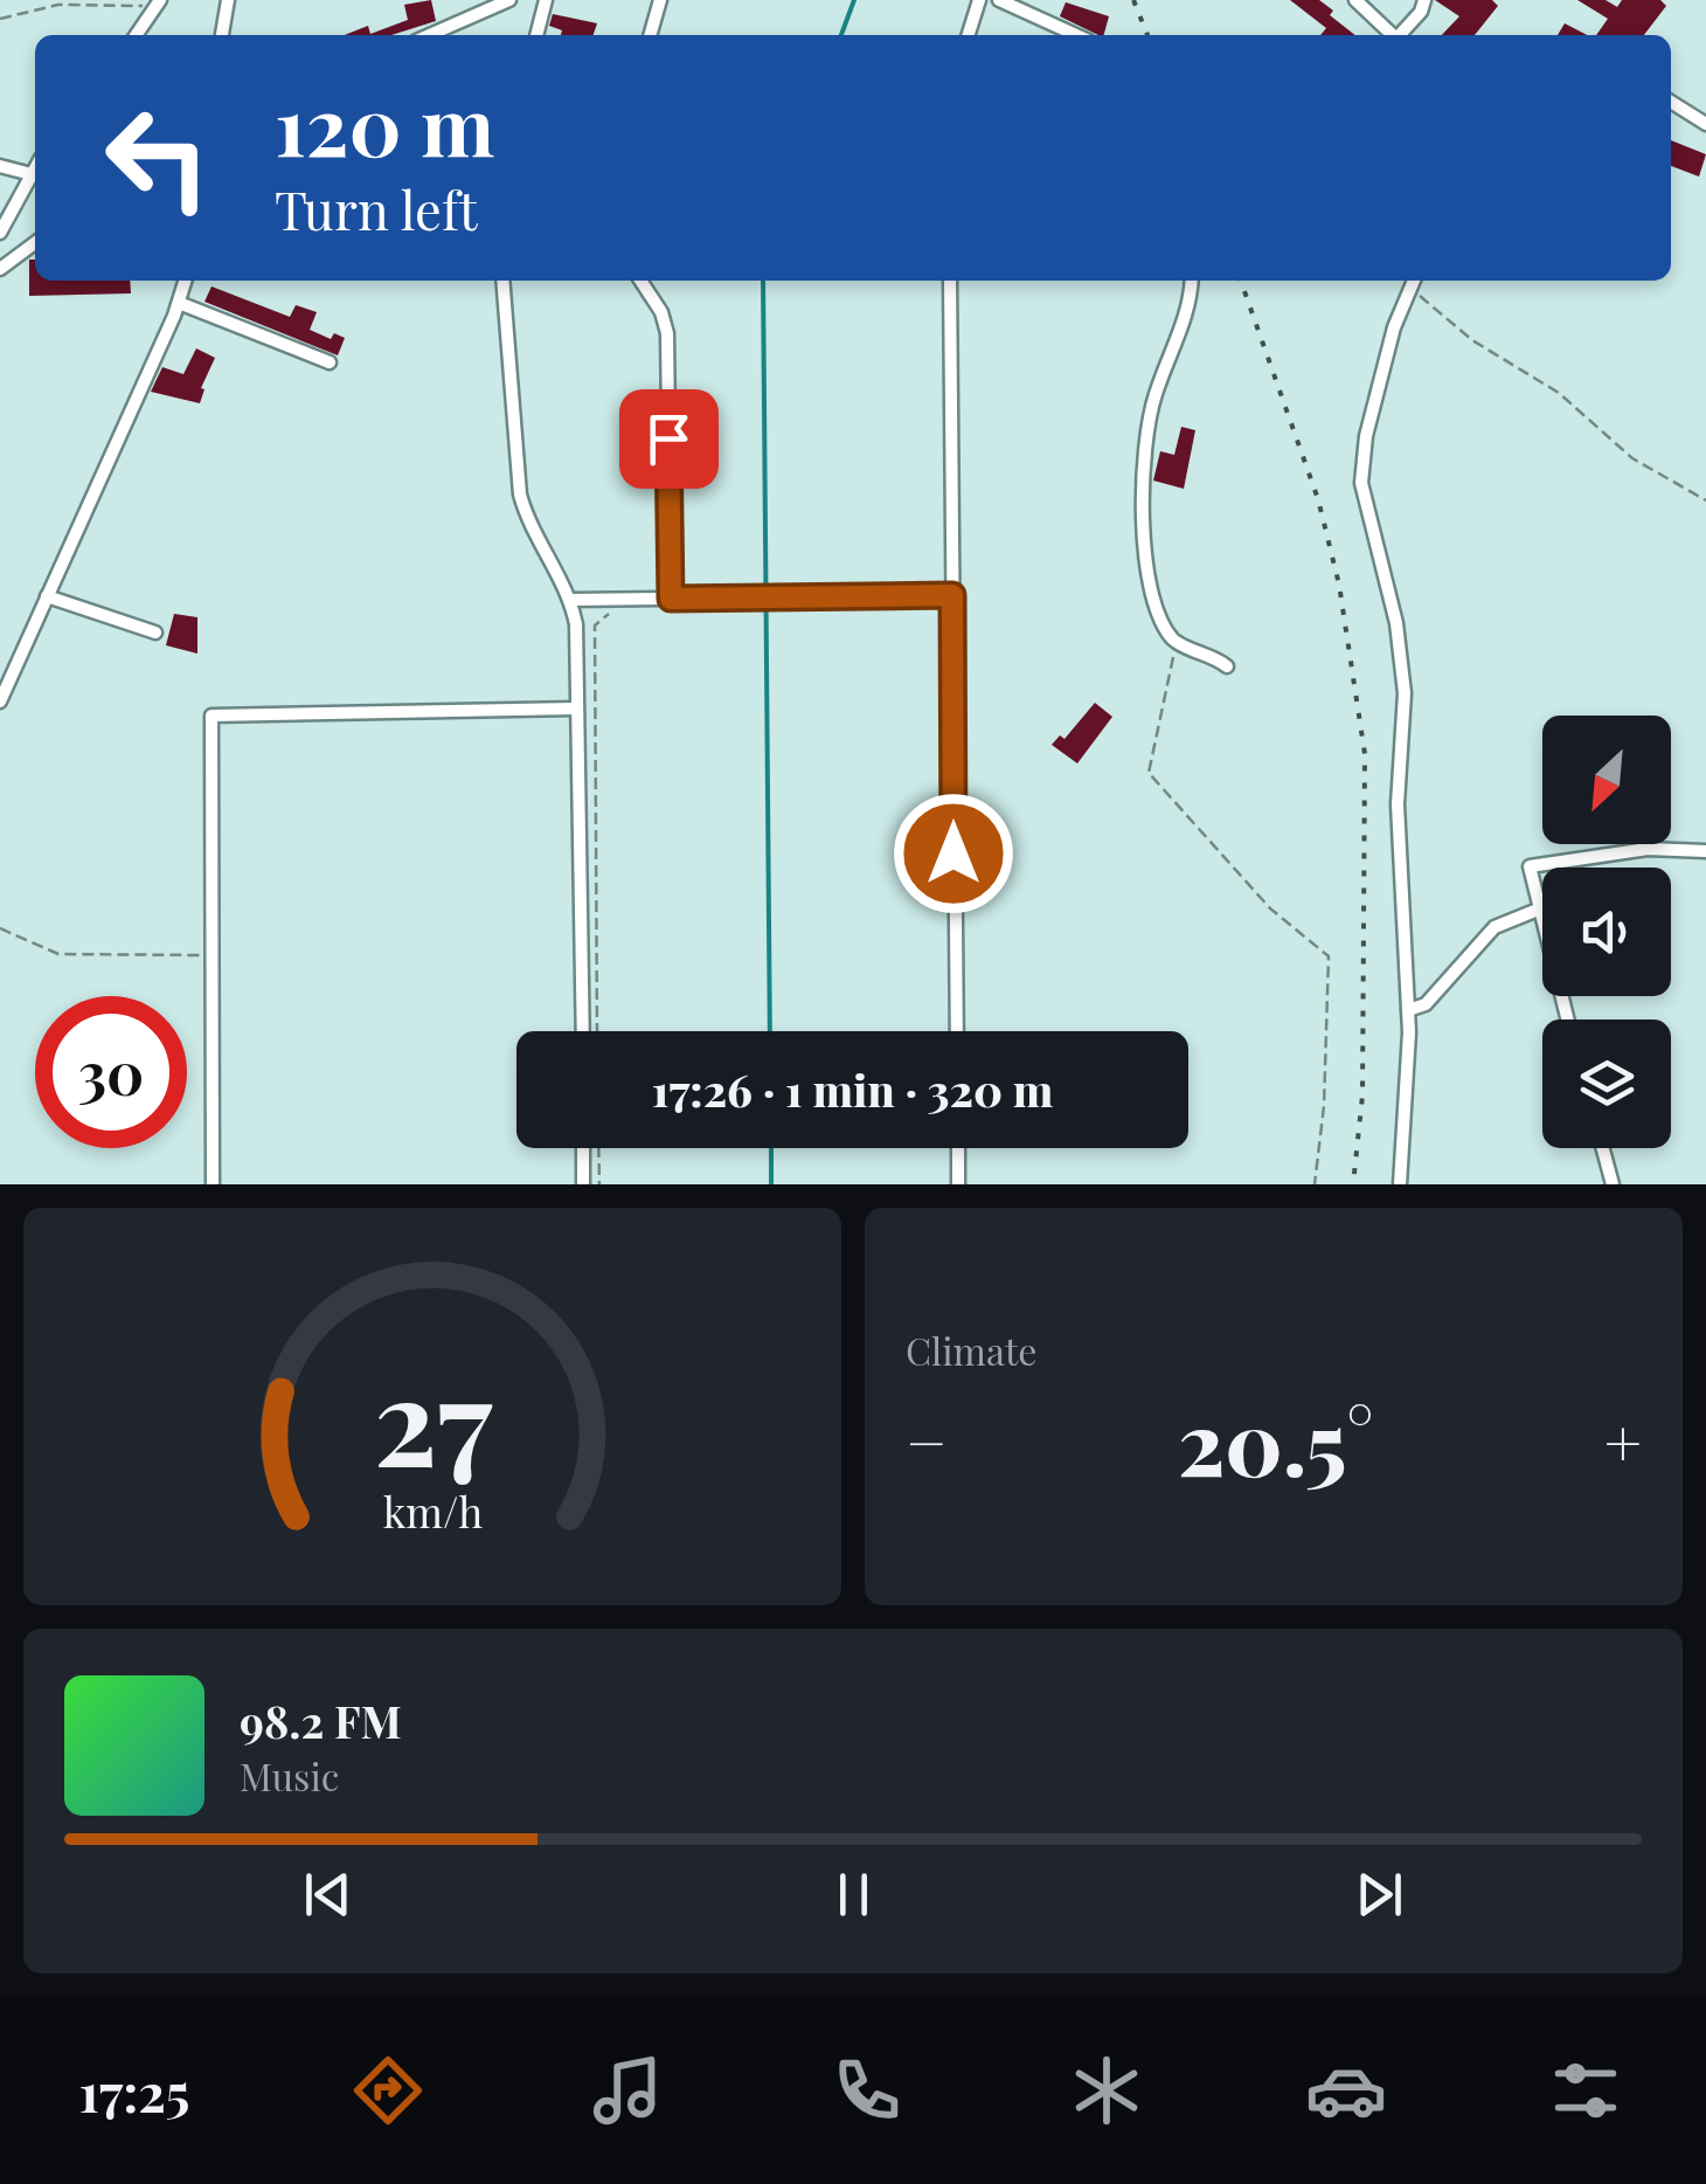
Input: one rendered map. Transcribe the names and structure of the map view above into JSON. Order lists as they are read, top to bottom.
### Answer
{
  "north": "bottom left",
  "page": {
    "turn": ["120 m", "Turn left"],
    "limit": "30",
    "trip": "17:26 · 1 min · 320 m",
    "tile": "Climate",
    "heat": ["−", "20.5°", "+"],
    "song": ["98.2 FM", "Music"],
    "tabs": "17:25",
    "gauge": ["27", "km/h"]
  }
}
